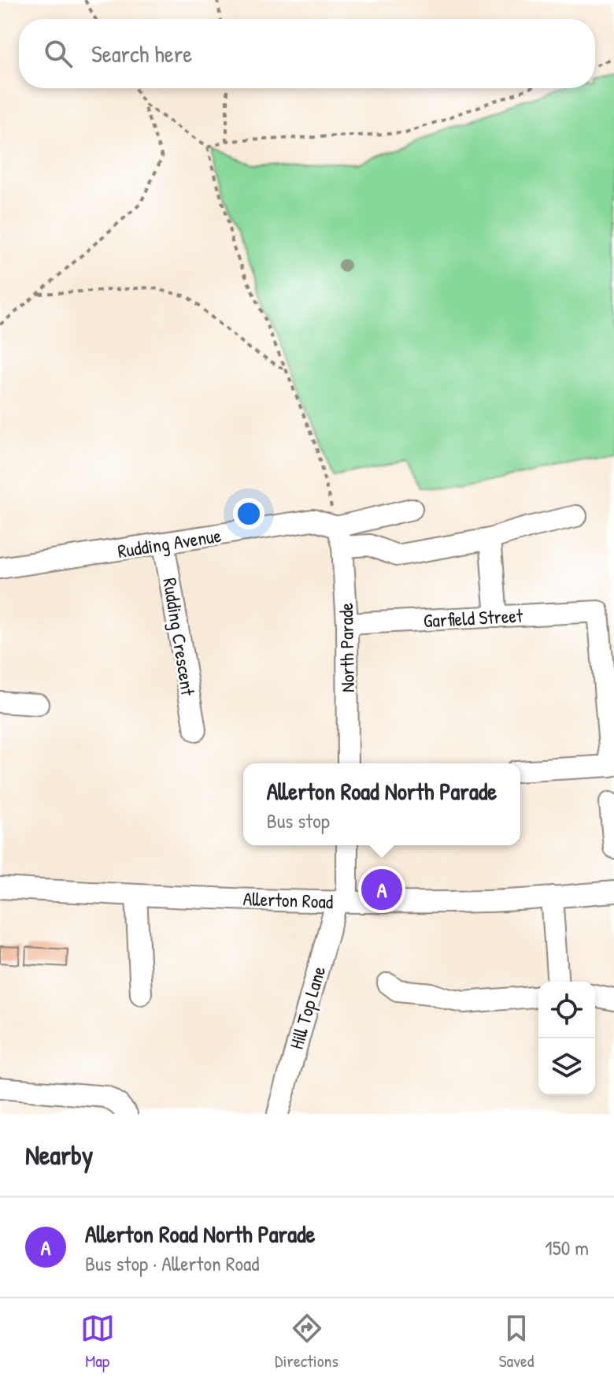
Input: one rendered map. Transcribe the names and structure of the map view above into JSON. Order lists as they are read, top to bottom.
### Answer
{
  "streets": {
    "street": [
      "Rudding Avenue",
      "Garfield Street",
      "Rudding Crescent",
      "North Parade",
      "Allerton Road",
      "Hill Top Lane"
    ]
  },
  "crossings": [
    ["Rudding Avenue", "Rudding Crescent"],
    ["Rudding Avenue", "North Parade"],
    ["Garfield Street", "North Parade"],
    ["Allerton Road", "Hill Top Lane"]
  ],
  "page": {
    "search": "Search here",
    "popup": ["Allerton Road North Parade", "Bus stop"],
    "pins": "A",
    "heading": "Nearby",
    "list": [
      {
        "mark": "A",
        "name": "Allerton Road North Parade",
        "note": "Bus stop · Allerton Road",
        "value": "150 m"
      }
    ],
    "nav": ["Map", "Directions", "Saved"]
  }
}
